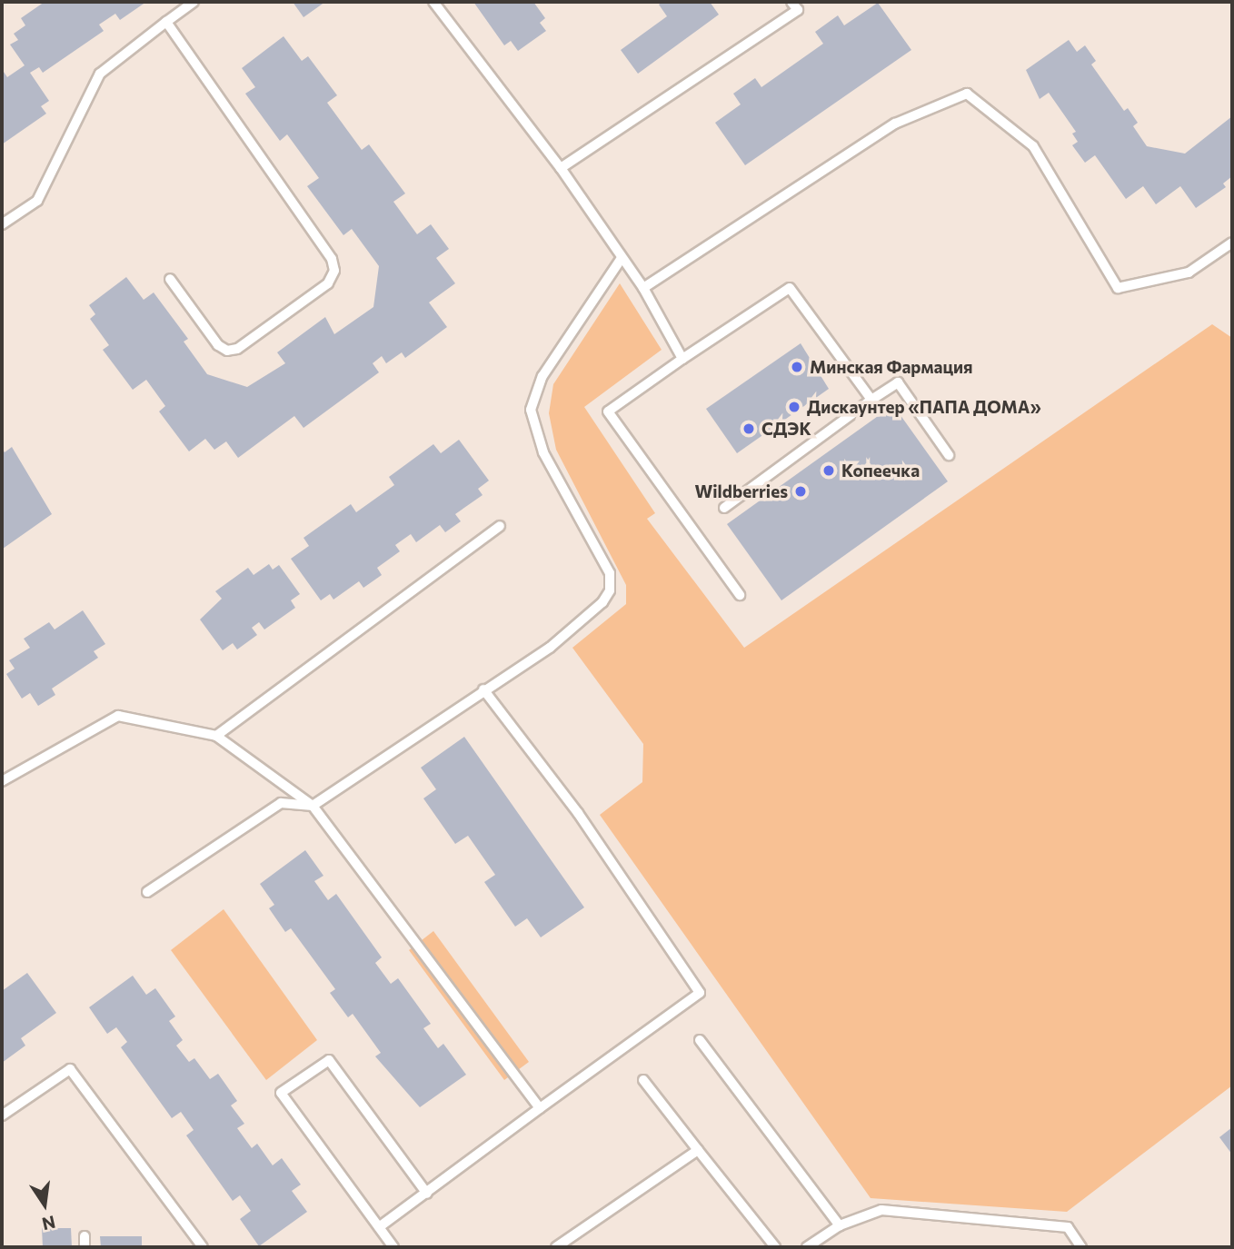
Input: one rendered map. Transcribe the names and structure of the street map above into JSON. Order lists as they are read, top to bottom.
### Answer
{
  "places": [
    "Минская Фармация",
    "Дискаунтер «ПАПА ДОМА»",
    "СДЭК",
    "Копеечка",
    "Wildberries"
  ],
  "north": "bottom"
}
